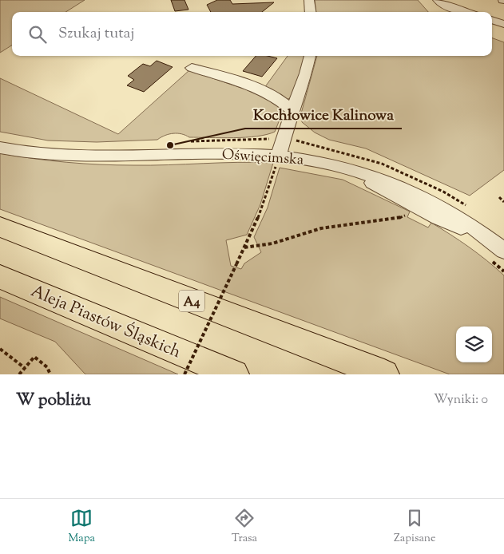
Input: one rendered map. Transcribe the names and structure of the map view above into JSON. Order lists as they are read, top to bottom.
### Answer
{
  "streets": {
    "highway": ["A4", "Aleja Piastów Śląskich"],
    "street": ["Oświęcimska"]
  },
  "places": ["Kochłowice Kalinowa"],
  "page": {
    "search": "Szukaj tutaj",
    "heading": ["W pobliżu", "Wyniki: 0"],
    "nav": ["Mapa", "Trasa", "Zapisane"]
  }
}
